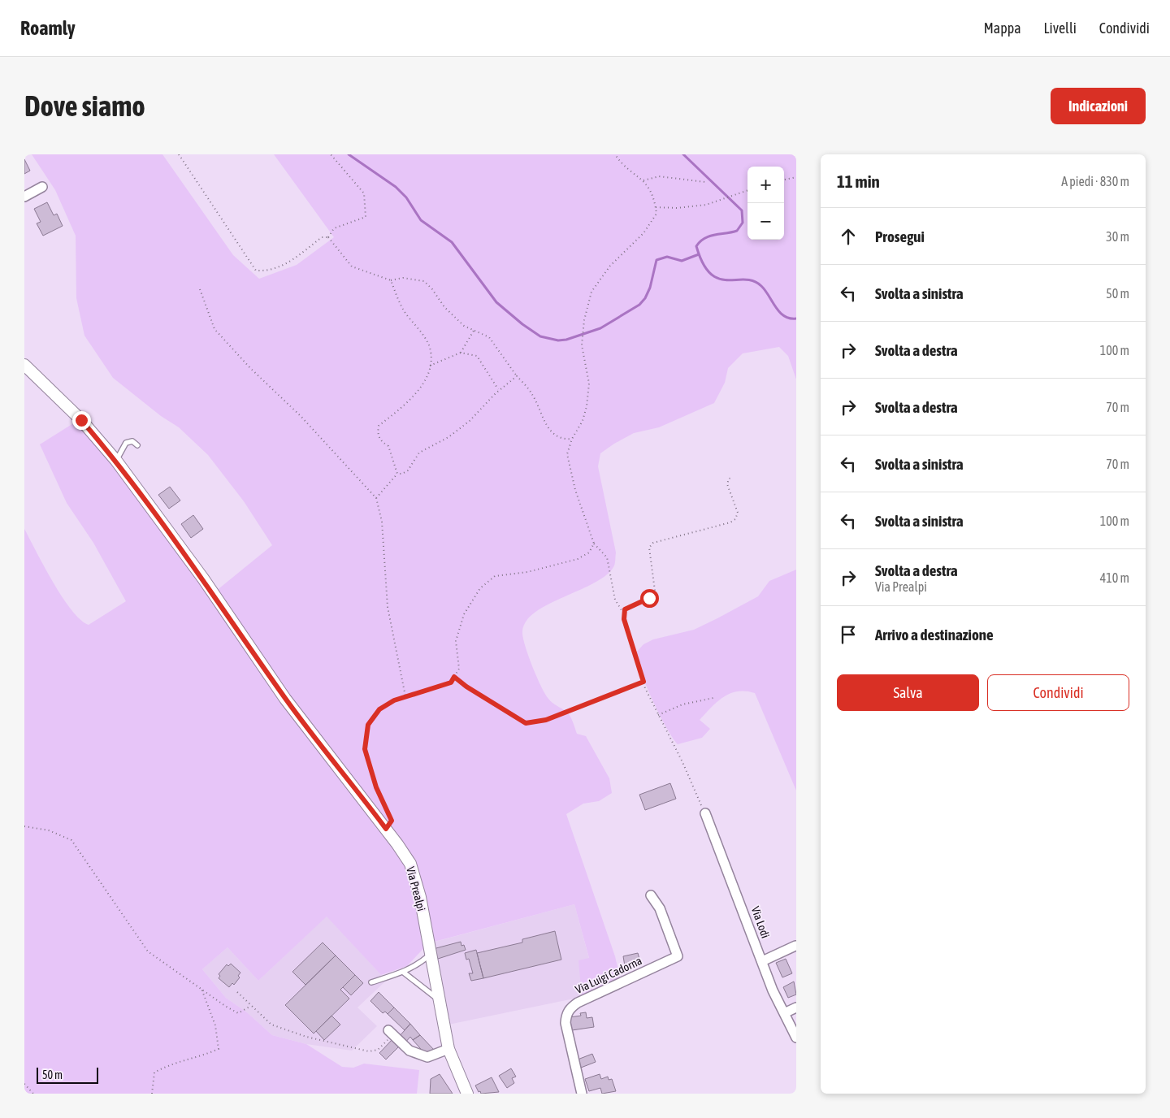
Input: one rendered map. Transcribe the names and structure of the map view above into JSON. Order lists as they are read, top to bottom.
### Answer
{
  "streets": {
    "street": ["Via Prealpi", "Via Lodi", "Via Luigi Cadorna"]
  },
  "scale_bar": "50 m",
  "page": {
    "header": "Roamly",
    "nav": ["Mappa", "Livelli", "Condividi"],
    "buttons": [
      "Indicazioni",
      ["Salva", "Condividi"]
    ],
    "title": "Dove siamo",
    "heading": ["11 min", "A piedi · 830 m"],
    "map_buttons": ["+", "−"],
    "list": [
      ["Prosegui", "30 m"],
      ["Svolta a sinistra", "50 m"],
      ["Svolta a destra", "100 m"],
      ["Svolta a destra", "70 m"],
      ["Svolta a sinistra", "70 m"],
      ["Svolta a sinistra", "100 m"],
      ["Svolta a destra", "Via Prealpi", "410 m"],
      "Arrivo a destinazione"
    ],
    "scale": "50 m"
  }
}
